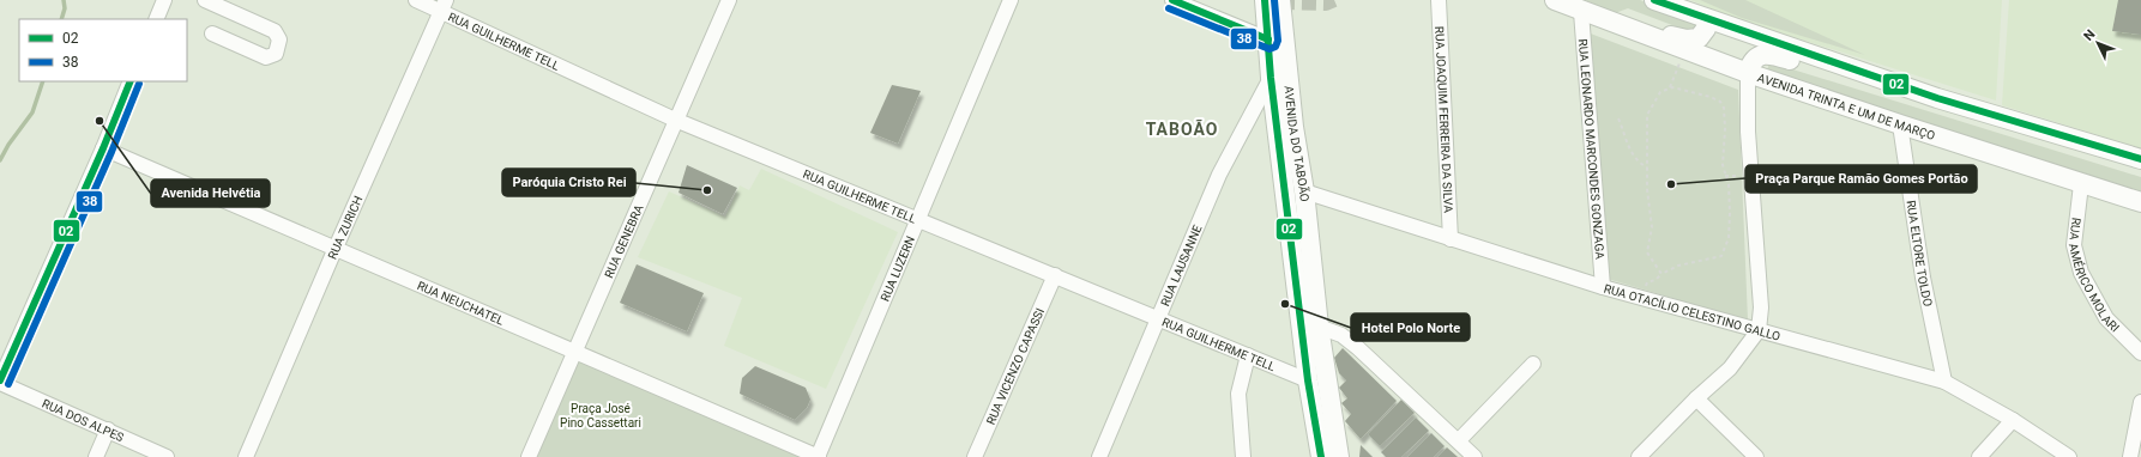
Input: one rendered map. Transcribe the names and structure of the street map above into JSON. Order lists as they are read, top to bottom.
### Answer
{
  "streets": {
    "main road": ["AVENIDA TRINTA E UM DE MARÇO", "AVENIDA DO TABOÃO"],
    "street": [
      "RUA GUILHERME TELL",
      "RUA JOAQUIM FERREIRA DA SILVA",
      "RUA LEONARDO MARCONDES GONZAGA",
      "RUA ZURICH",
      "RUA GENEBRA",
      "RUA ELTORE TOLDO",
      "RUA LAUSANNE",
      "RUA LUZERN",
      "RUA AMÉRICO MOLARI",
      "RUA NEUCHATEL",
      "RUA OTACÍLIO CELESTINO GALLO",
      "RUA VICENZO CAPASSI",
      "RUA DOS ALPES"
    ]
  },
  "crossings": [
    ["RUA GUILHERME TELL", "AVENIDA DO TABOÃO"],
    ["RUA GUILHERME TELL", "RUA ZURICH"],
    ["RUA GUILHERME TELL", "RUA GENEBRA"],
    ["RUA GUILHERME TELL", "RUA LAUSANNE"],
    ["RUA GUILHERME TELL", "RUA LUZERN"],
    ["RUA GUILHERME TELL", "RUA VICENZO CAPASSI"],
    ["AVENIDA TRINTA E UM DE MARÇO", "RUA LEONARDO MARCONDES GONZAGA"],
    ["AVENIDA TRINTA E UM DE MARÇO", "RUA ELTORE TOLDO"],
    ["AVENIDA TRINTA E UM DE MARÇO", "RUA AMÉRICO MOLARI"],
    ["RUA JOAQUIM FERREIRA DA SILVA", "RUA OTACÍLIO CELESTINO GALLO"],
    ["AVENIDA DO TABOÃO", "RUA LAUSANNE"],
    ["AVENIDA DO TABOÃO", "RUA OTACÍLIO CELESTINO GALLO"],
    ["RUA LEONARDO MARCONDES GONZAGA", "RUA OTACÍLIO CELESTINO GALLO"],
    ["RUA ZURICH", "RUA NEUCHATEL"],
    ["RUA GENEBRA", "RUA NEUCHATEL"],
    ["RUA ELTORE TOLDO", "RUA OTACÍLIO CELESTINO GALLO"],
    ["RUA LUZERN", "RUA NEUCHATEL"]
  ],
  "districts": ["TABOÃO"],
  "parks": ["Praça José Pino Cassettari"],
  "places": [
    "Avenida Helvétia",
    "Praça Parque Ramão Gomes Portão",
    "Paróquia Cristo Rei",
    "Hotel Polo Norte"
  ],
  "lines": ["transit line 02", "transit line 38"],
  "legend": ["02", "38"],
  "north": "top left"
}
